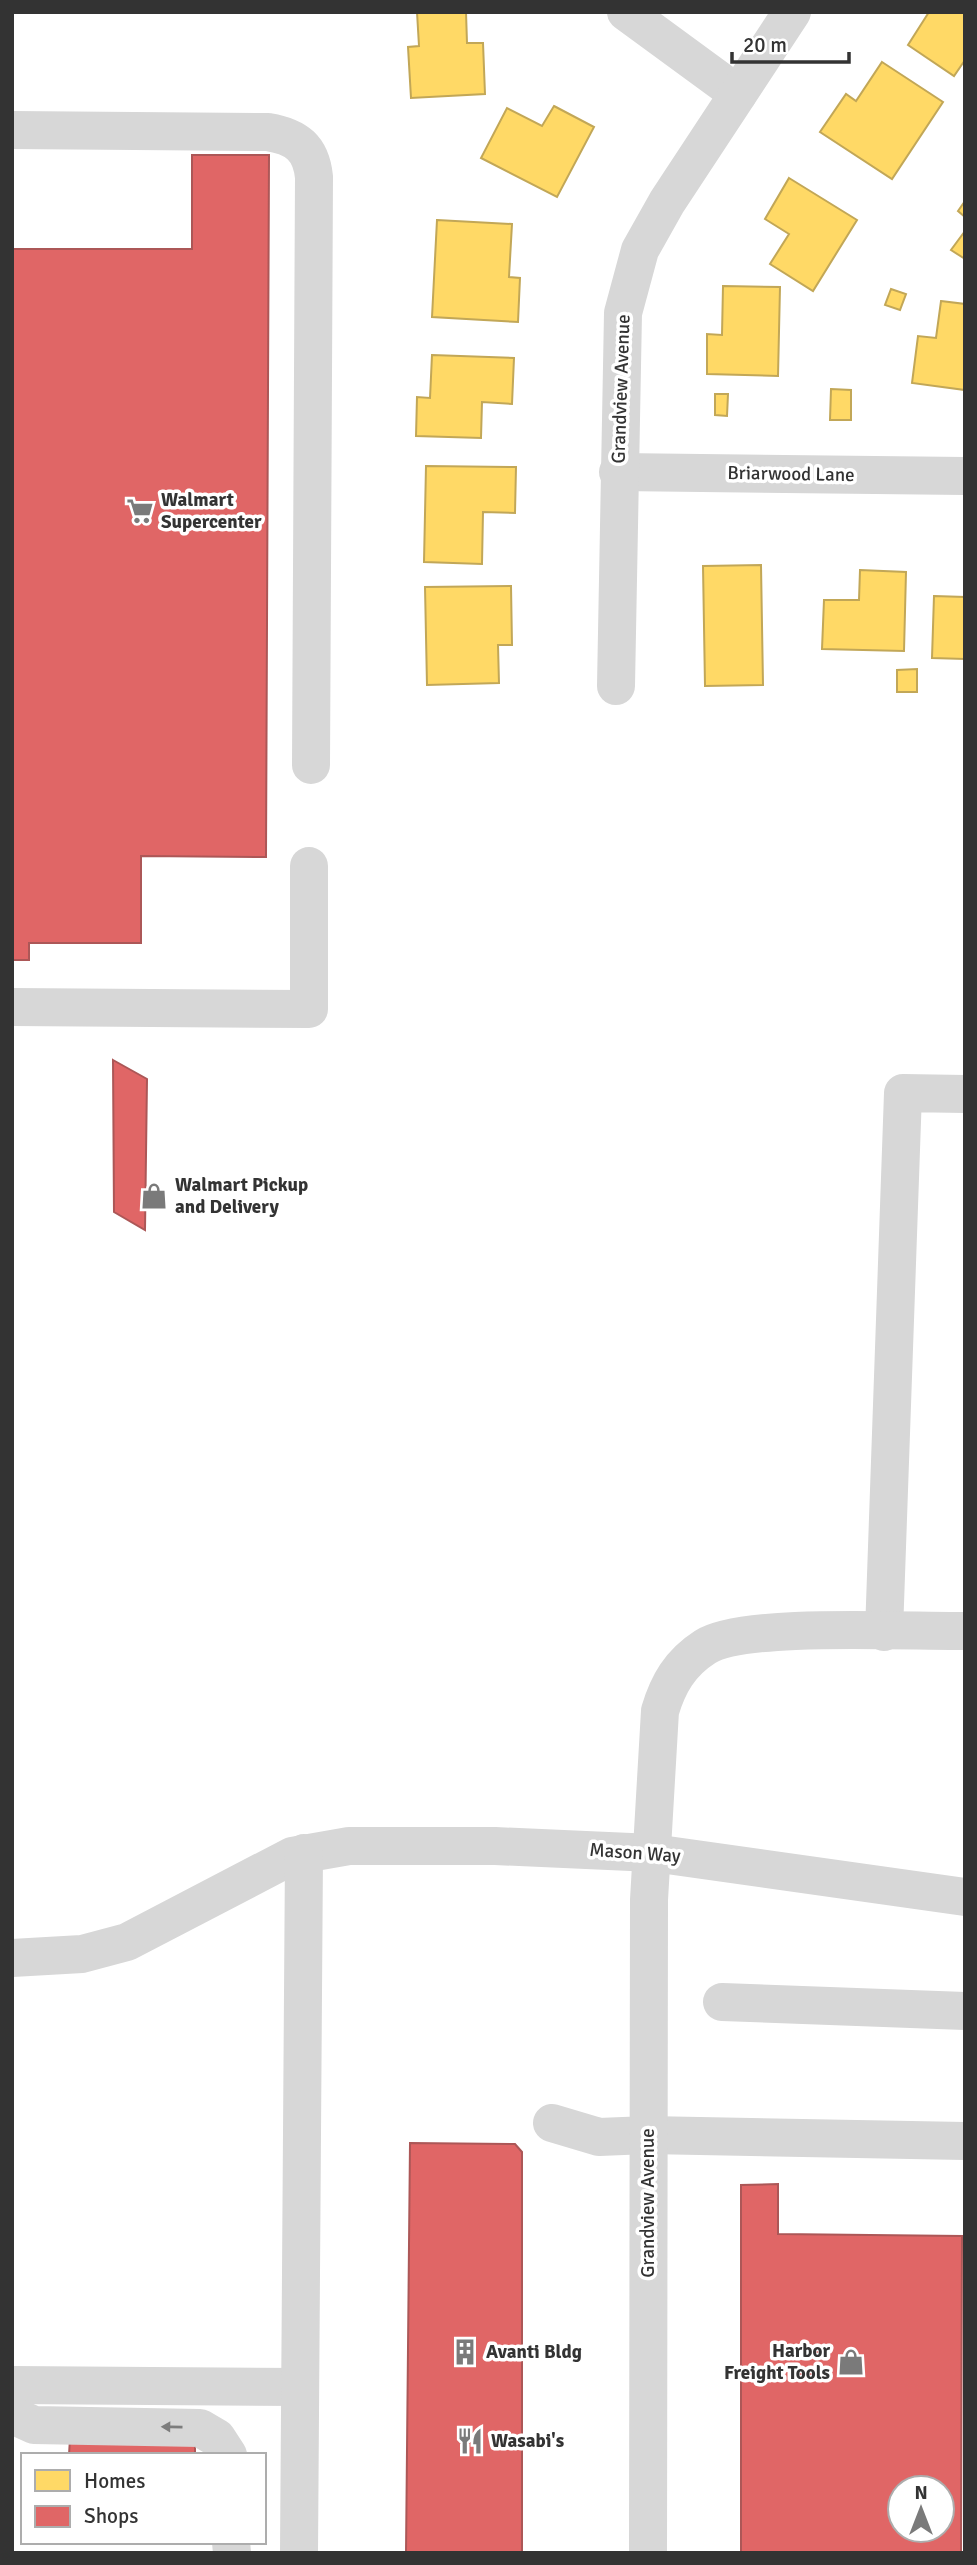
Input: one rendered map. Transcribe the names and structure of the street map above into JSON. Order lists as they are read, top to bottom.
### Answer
{
  "streets": {
    "street": ["Grandview Avenue", "Briarwood Lane", "Mason Way"]
  },
  "crossings": [
    ["Grandview Avenue", "Briarwood Lane"],
    ["Grandview Avenue", "Mason Way"]
  ],
  "places": {
    "supermarket": ["Walmart Supercenter"],
    "shop": ["Walmart Pickup and Delivery", "Harbor Freight Tools"],
    "building": ["Avanti Bldg"],
    "restaurant": ["Wasabi's"]
  },
  "legend": ["Homes", "Shops"],
  "scale_bar": "20 m",
  "north": "top"
}
